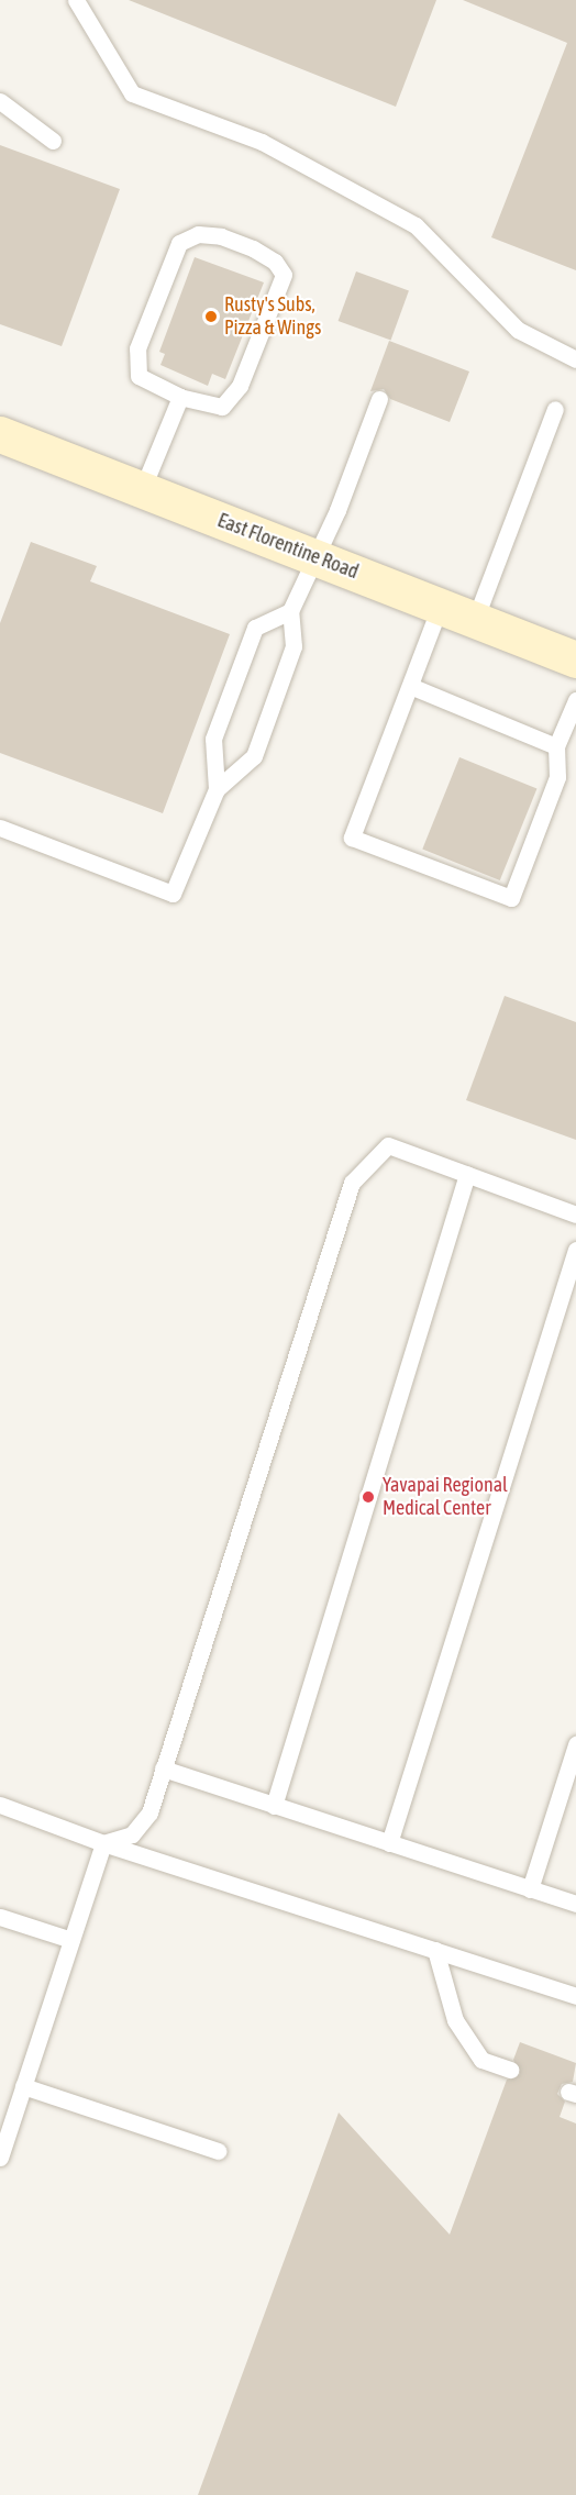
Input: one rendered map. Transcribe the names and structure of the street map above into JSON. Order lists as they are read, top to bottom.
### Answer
{
  "streets": {
    "street": ["East Florentine Road"]
  },
  "places": ["Rusty's Subs, Pizza & Wings", "Yavapai Regional Medical Center"]
}
